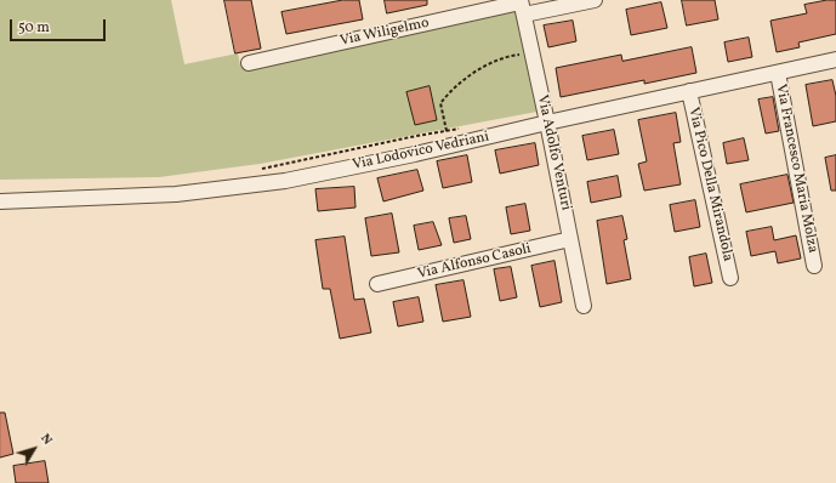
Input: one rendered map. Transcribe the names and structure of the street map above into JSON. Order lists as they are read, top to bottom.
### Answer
{
  "streets": {
    "street": [
      "Via Wiligelmo",
      "Via Lodovico Vedriani",
      "Via Adolfo Venturi",
      "Via Francesco Maria Molza",
      "Via Pico Della Mirandola",
      "Via Alfonso Casoli"
    ]
  },
  "crossings": [
    ["Via Wiligelmo", "Via Adolfo Venturi"],
    ["Via Lodovico Vedriani", "Via Adolfo Venturi"],
    ["Via Lodovico Vedriani", "Via Francesco Maria Molza"],
    ["Via Lodovico Vedriani", "Via Pico Della Mirandola"],
    ["Via Adolfo Venturi", "Via Alfonso Casoli"]
  ],
  "scale_bar": "50 m",
  "north": "top right"
}
